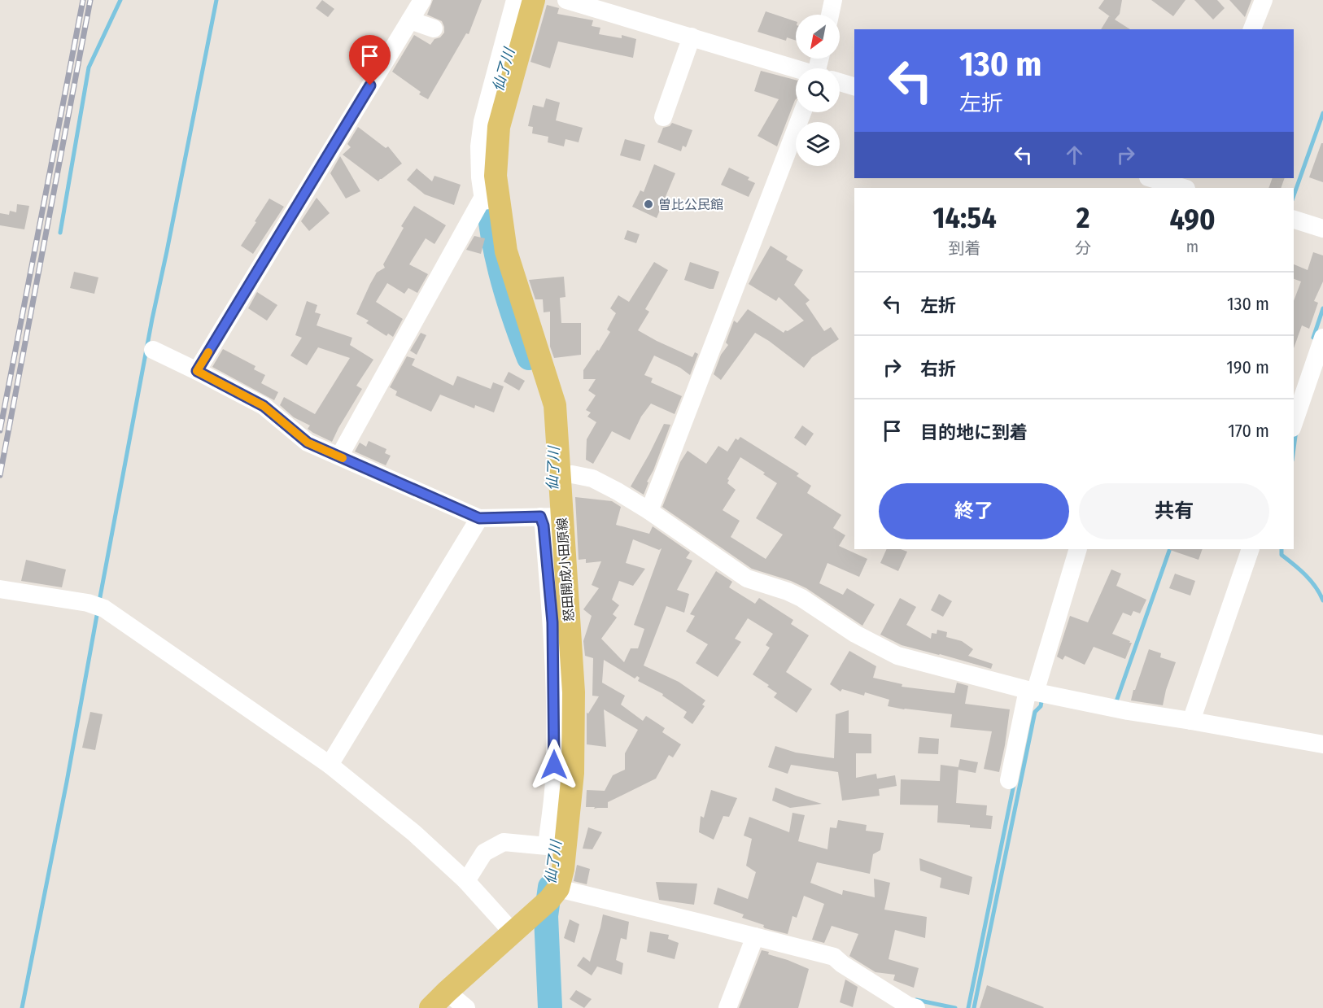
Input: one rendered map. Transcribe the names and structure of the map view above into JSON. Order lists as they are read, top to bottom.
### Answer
{
  "streets": {
    "main road": ["怒田開成小田原線"]
  },
  "water": ["仙了川"],
  "places": ["曽比公民館"],
  "north": "bottom left",
  "page": {
    "turn": ["130 m", "左折"],
    "eta": [
      "14:54",
      "到着",
      "2",
      "分",
      "490",
      "m"
    ],
    "list": [
      {
        "name": "左折",
        "value": "130 m"
      },
      {
        "name": "右折",
        "value": "190 m"
      },
      {
        "name": "目的地に到着",
        "value": "170 m"
      }
    ],
    "buttons": ["終了", "共有"]
  }
}
